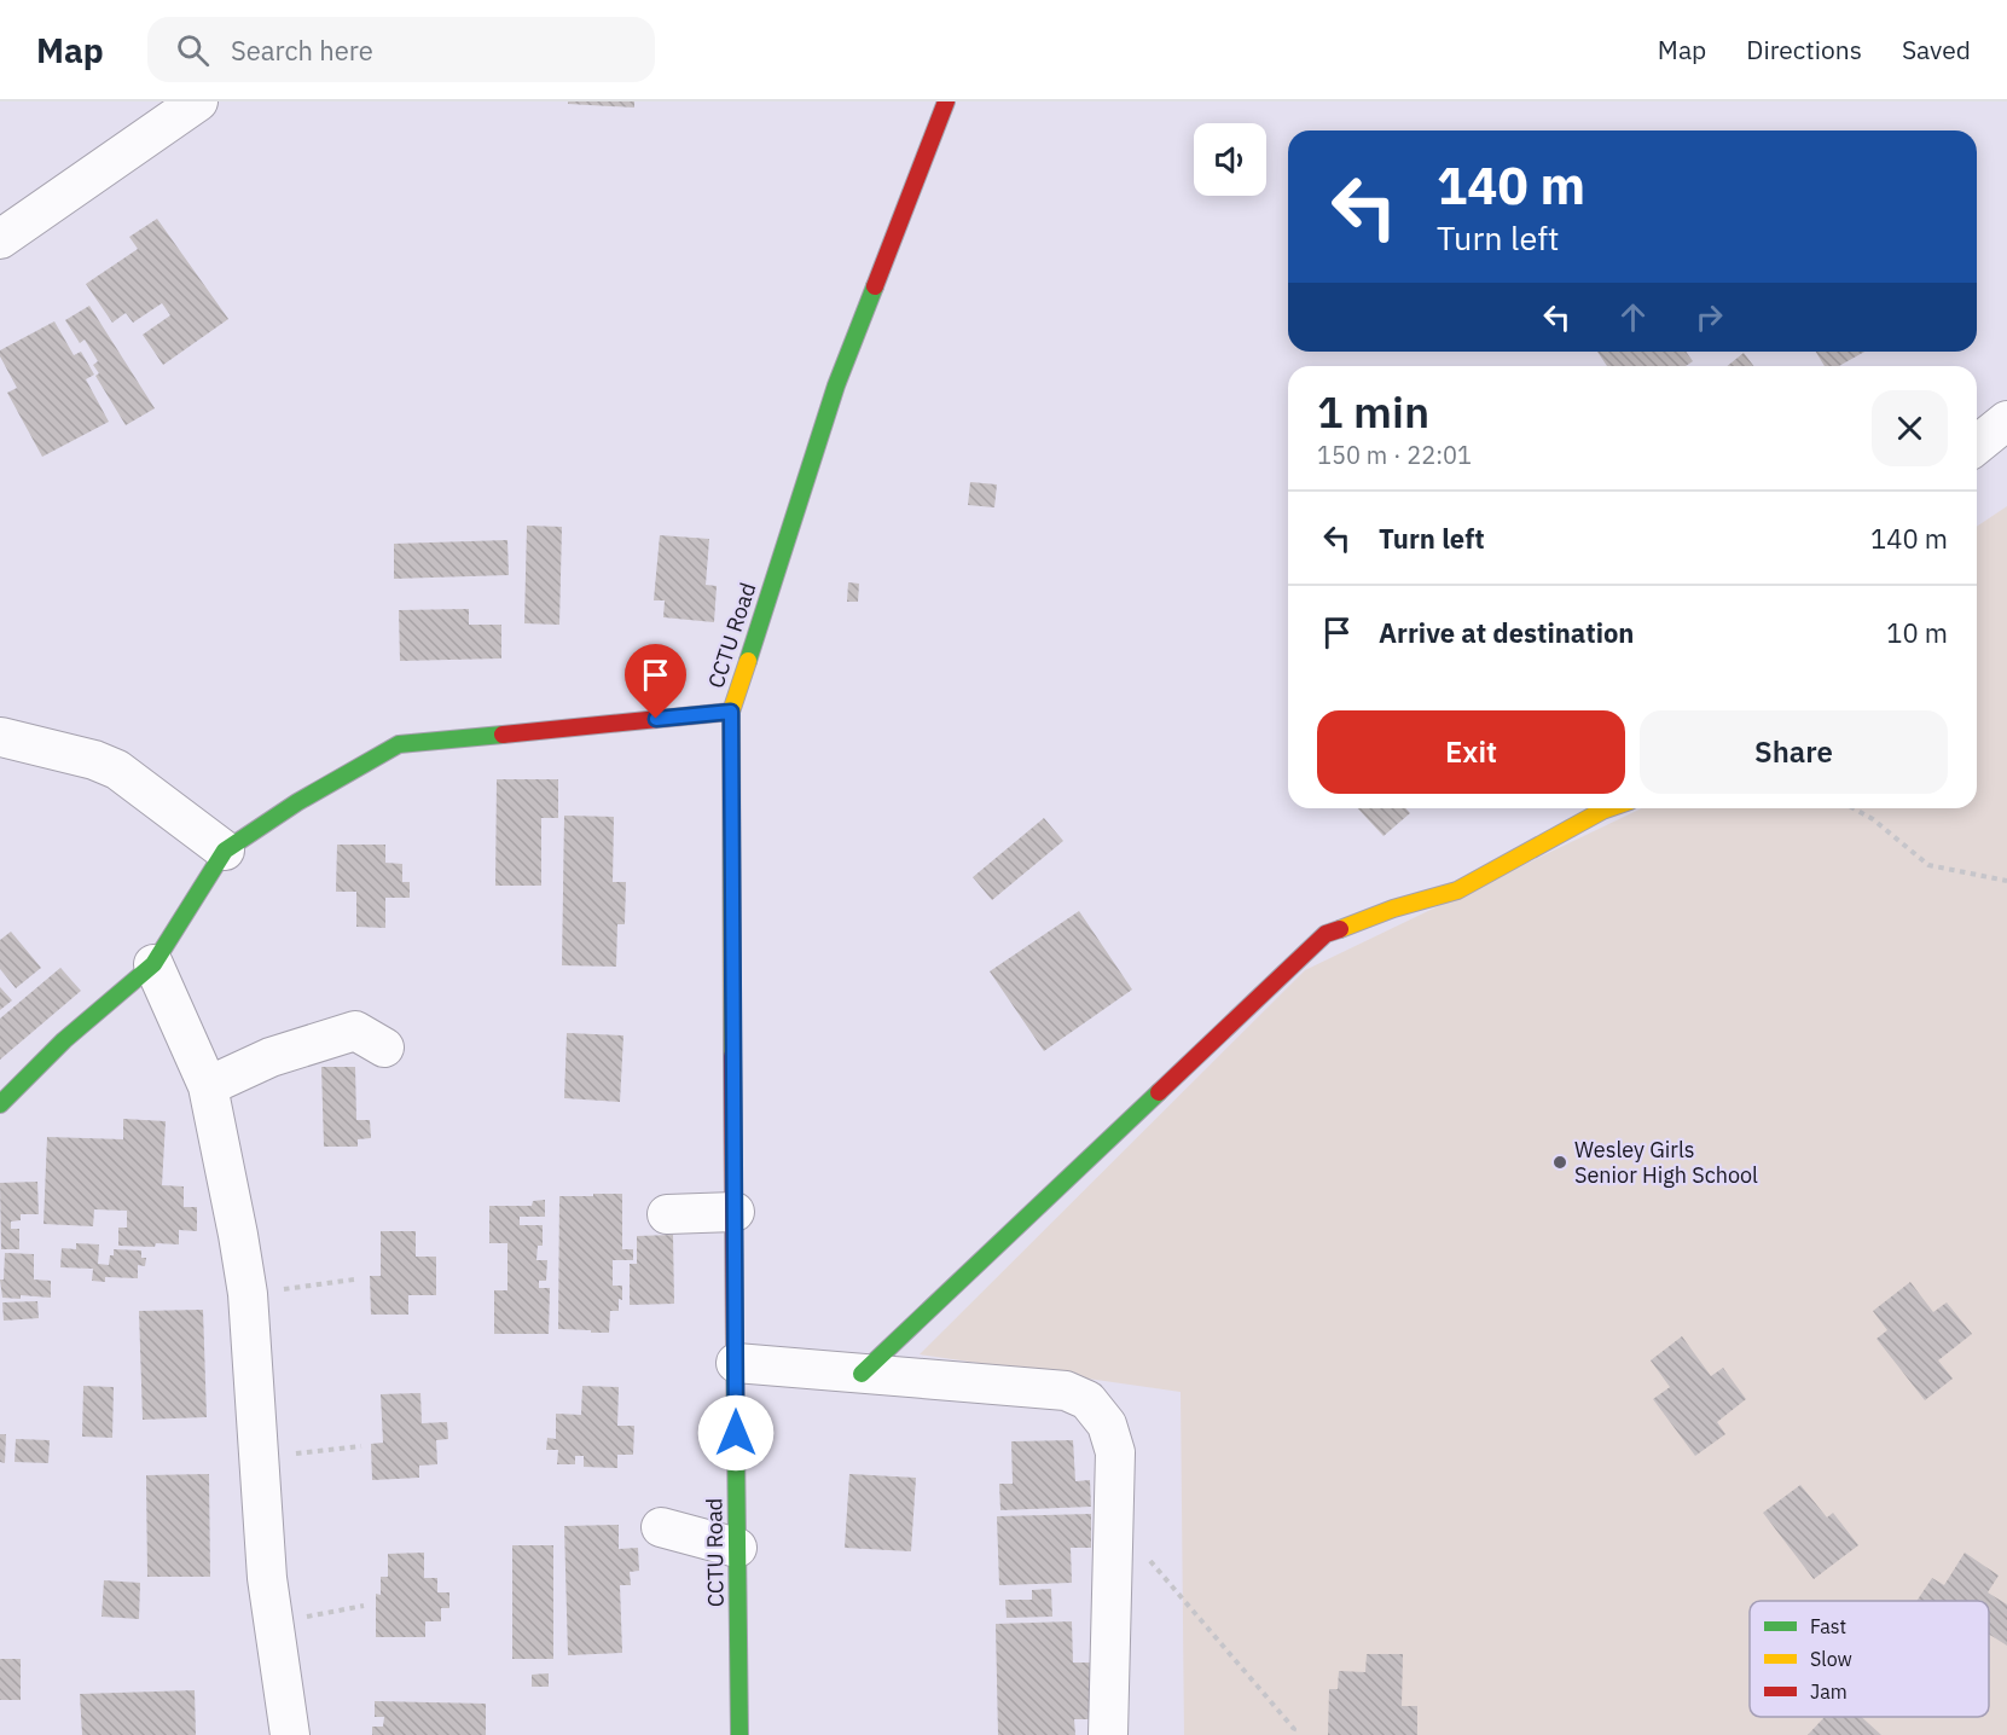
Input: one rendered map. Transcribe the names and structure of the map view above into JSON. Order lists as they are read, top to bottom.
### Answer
{
  "streets": {
    "street": ["CCTU Road"]
  },
  "places": ["Wesley Girls Senior High School"],
  "legend": ["Fast", "Slow", "Jam"],
  "page": {
    "header": "Map",
    "search": "Search here",
    "nav": ["Map", "Directions", "Saved"],
    "turn": ["140 m", "Turn left"],
    "heading": ["1 min", "150 m · 22:01"],
    "list": [
      {
        "name": "Turn left",
        "value": "140 m"
      },
      {
        "name": "Arrive at destination",
        "value": "10 m"
      }
    ],
    "buttons": ["Exit", "Share"]
  }
}
